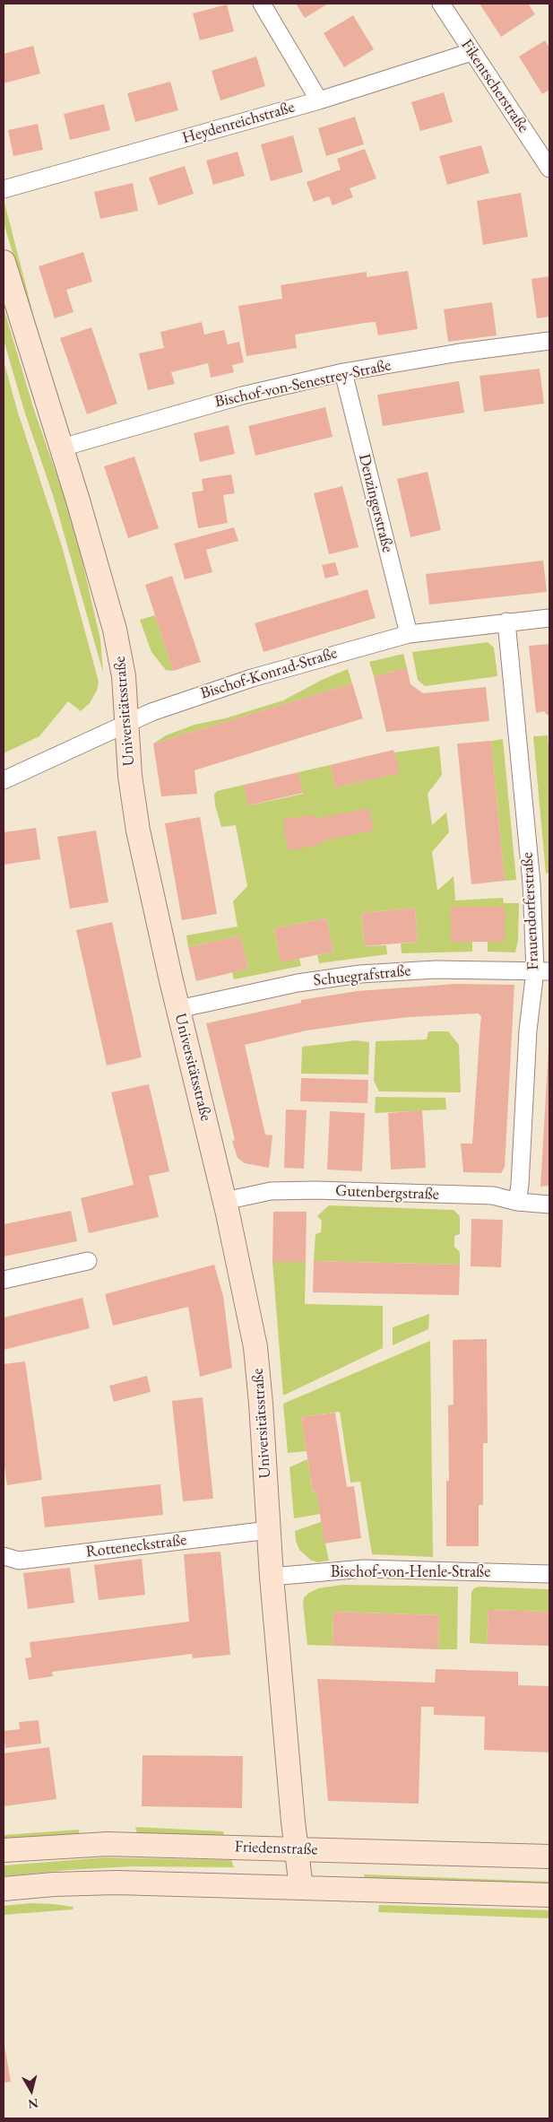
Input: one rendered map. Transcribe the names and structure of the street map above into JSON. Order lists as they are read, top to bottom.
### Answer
{
  "streets": {
    "street": [
      "Fikentscherstraße",
      "Heydenreichstraße",
      "Bischof-von-Senestrey-Straße",
      "Denzingerstraße",
      "Bischof-Konrad-Straße",
      "Universitätsstraße",
      "Frauendorferstraße",
      "Schuegrafstraße",
      "Gutenbergstraße",
      "Rotteneckstraße",
      "Bischof-von-Henle-Straße",
      "Friedenstraße"
    ]
  },
  "crossings": [
    ["Fikentscherstraße", "Heydenreichstraße"],
    ["Bischof-von-Senestrey-Straße", "Denzingerstraße"],
    ["Bischof-von-Senestrey-Straße", "Universitätsstraße"],
    ["Denzingerstraße", "Bischof-Konrad-Straße"],
    ["Bischof-Konrad-Straße", "Universitätsstraße"],
    ["Bischof-Konrad-Straße", "Frauendorferstraße"],
    ["Universitätsstraße", "Schuegrafstraße"],
    ["Universitätsstraße", "Gutenbergstraße"],
    ["Universitätsstraße", "Rotteneckstraße"],
    ["Universitätsstraße", "Bischof-von-Henle-Straße"],
    ["Universitätsstraße", "Friedenstraße"],
    ["Frauendorferstraße", "Schuegrafstraße"],
    ["Frauendorferstraße", "Gutenbergstraße"]
  ],
  "north": "bottom"
}
